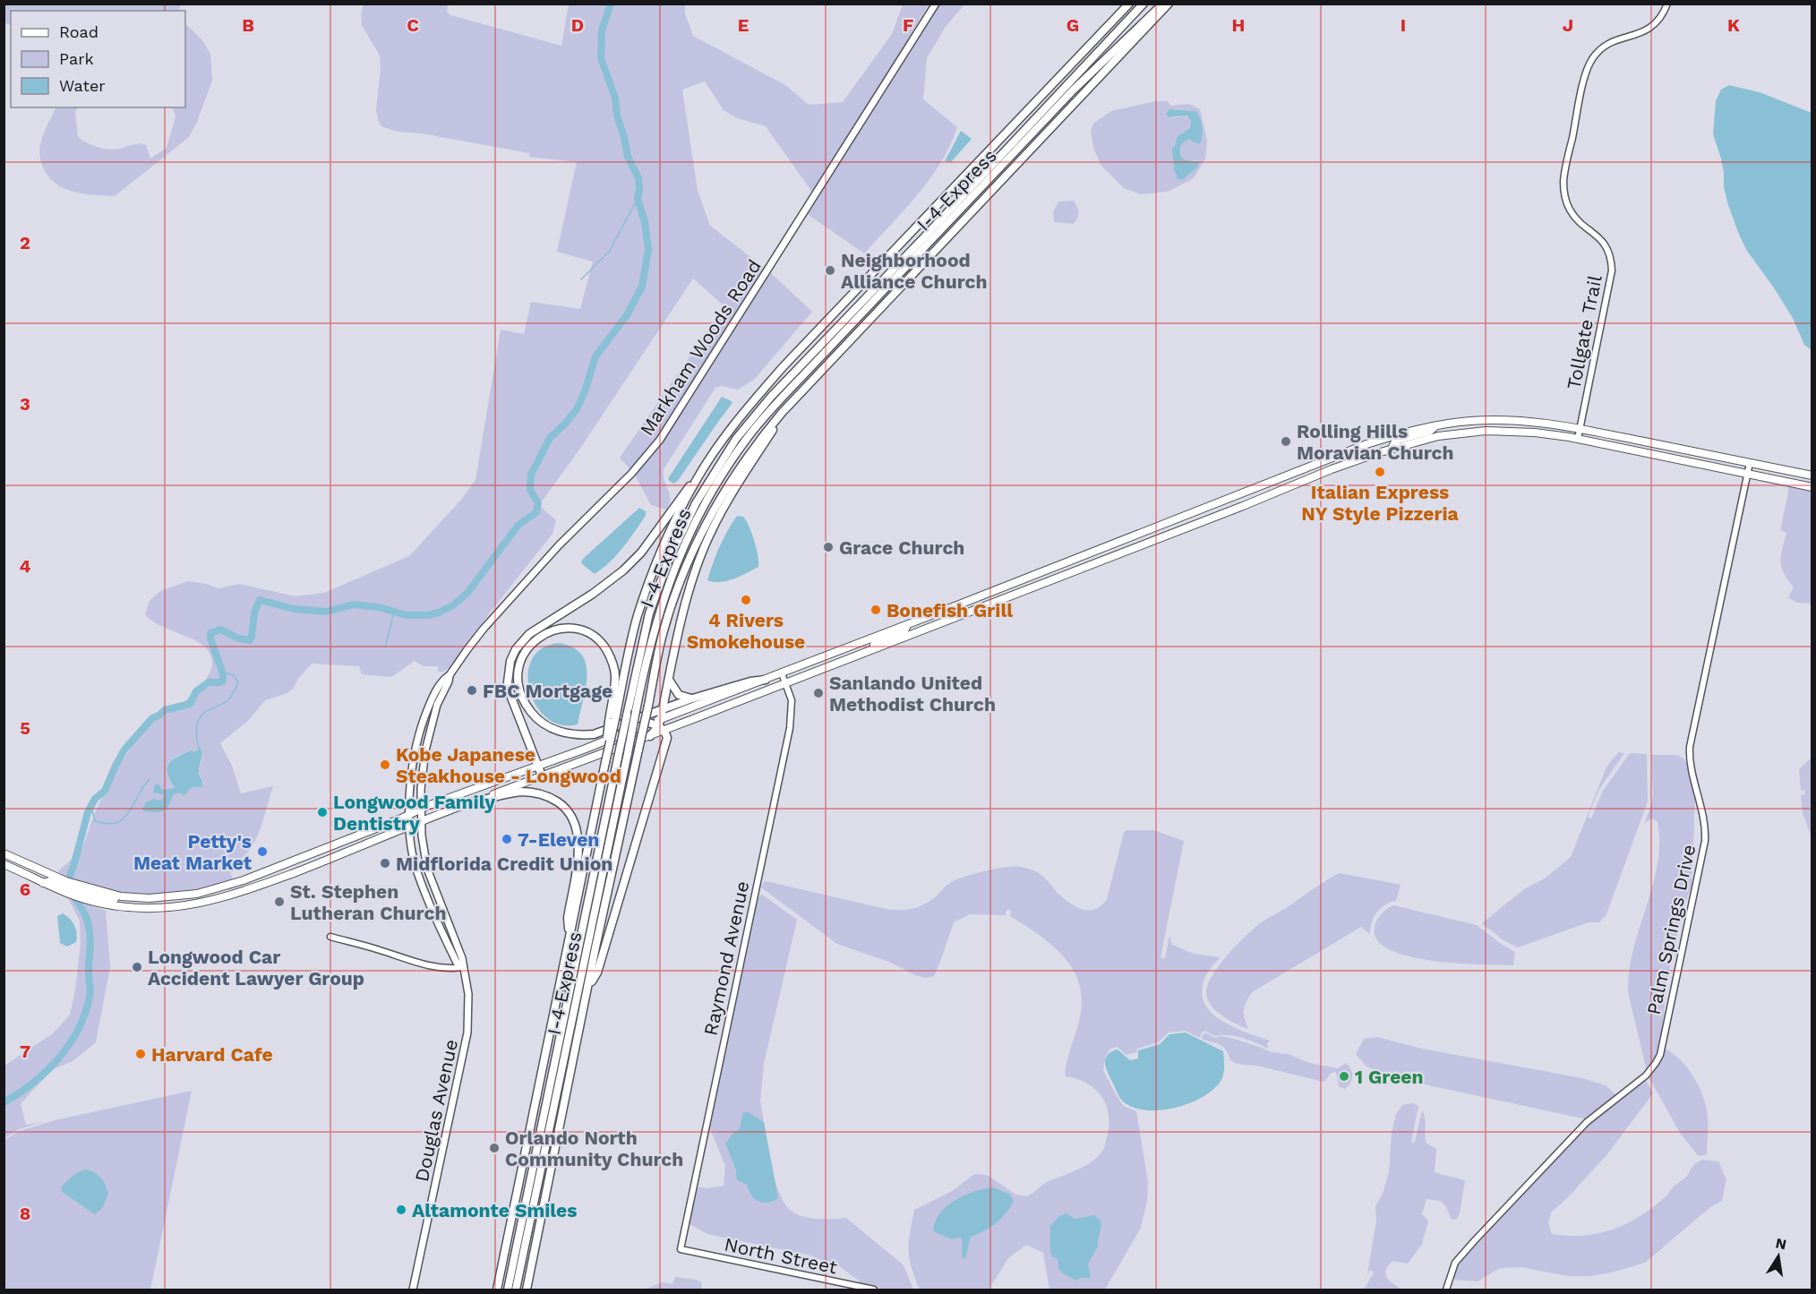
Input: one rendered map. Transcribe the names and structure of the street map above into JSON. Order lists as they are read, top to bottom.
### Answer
{
  "streets": {
    "highway": ["I-4 Express"],
    "main road": ["Markham Woods Road", "Douglas Avenue"],
    "street": [
      "Tollgate Trail",
      "Palm Springs Drive",
      "Raymond Avenue",
      "North Street"
    ]
  },
  "crossings": [
    ["Markham Woods Road", "Douglas Avenue"],
    ["Raymond Avenue", "North Street"]
  ],
  "places": [
    "Neighborhood Alliance Church",
    "Rolling Hills Moravian Church",
    "Italian Express NY Style Pizzeria",
    "Grace Church",
    "4 Rivers Smokehouse",
    "Bonefish Grill",
    "FBC Mortgage",
    "Sanlando United Methodist Church",
    "Kobe Japanese Steakhouse - Longwood",
    "Longwood Family Dentistry",
    "7-Eleven",
    "Petty's Meat Market",
    "Midflorida Credit Union",
    "St. Stephen Lutheran Church",
    "Longwood Car Accident Lawyer Group",
    "Harvard Cafe",
    "1 Green",
    "Orlando North Community Church",
    "Altamonte Smiles"
  ],
  "legend": ["Road", "Park", "Water"],
  "north": "top",
  "grid": {
    "columns": [
      "B",
      "C",
      "D",
      "E",
      "F",
      "G",
      "H",
      "I",
      "J",
      "K"
    ],
    "rows": [
      "2",
      "3",
      "4",
      "5",
      "6",
      "7",
      "8"
    ]
  }
}
